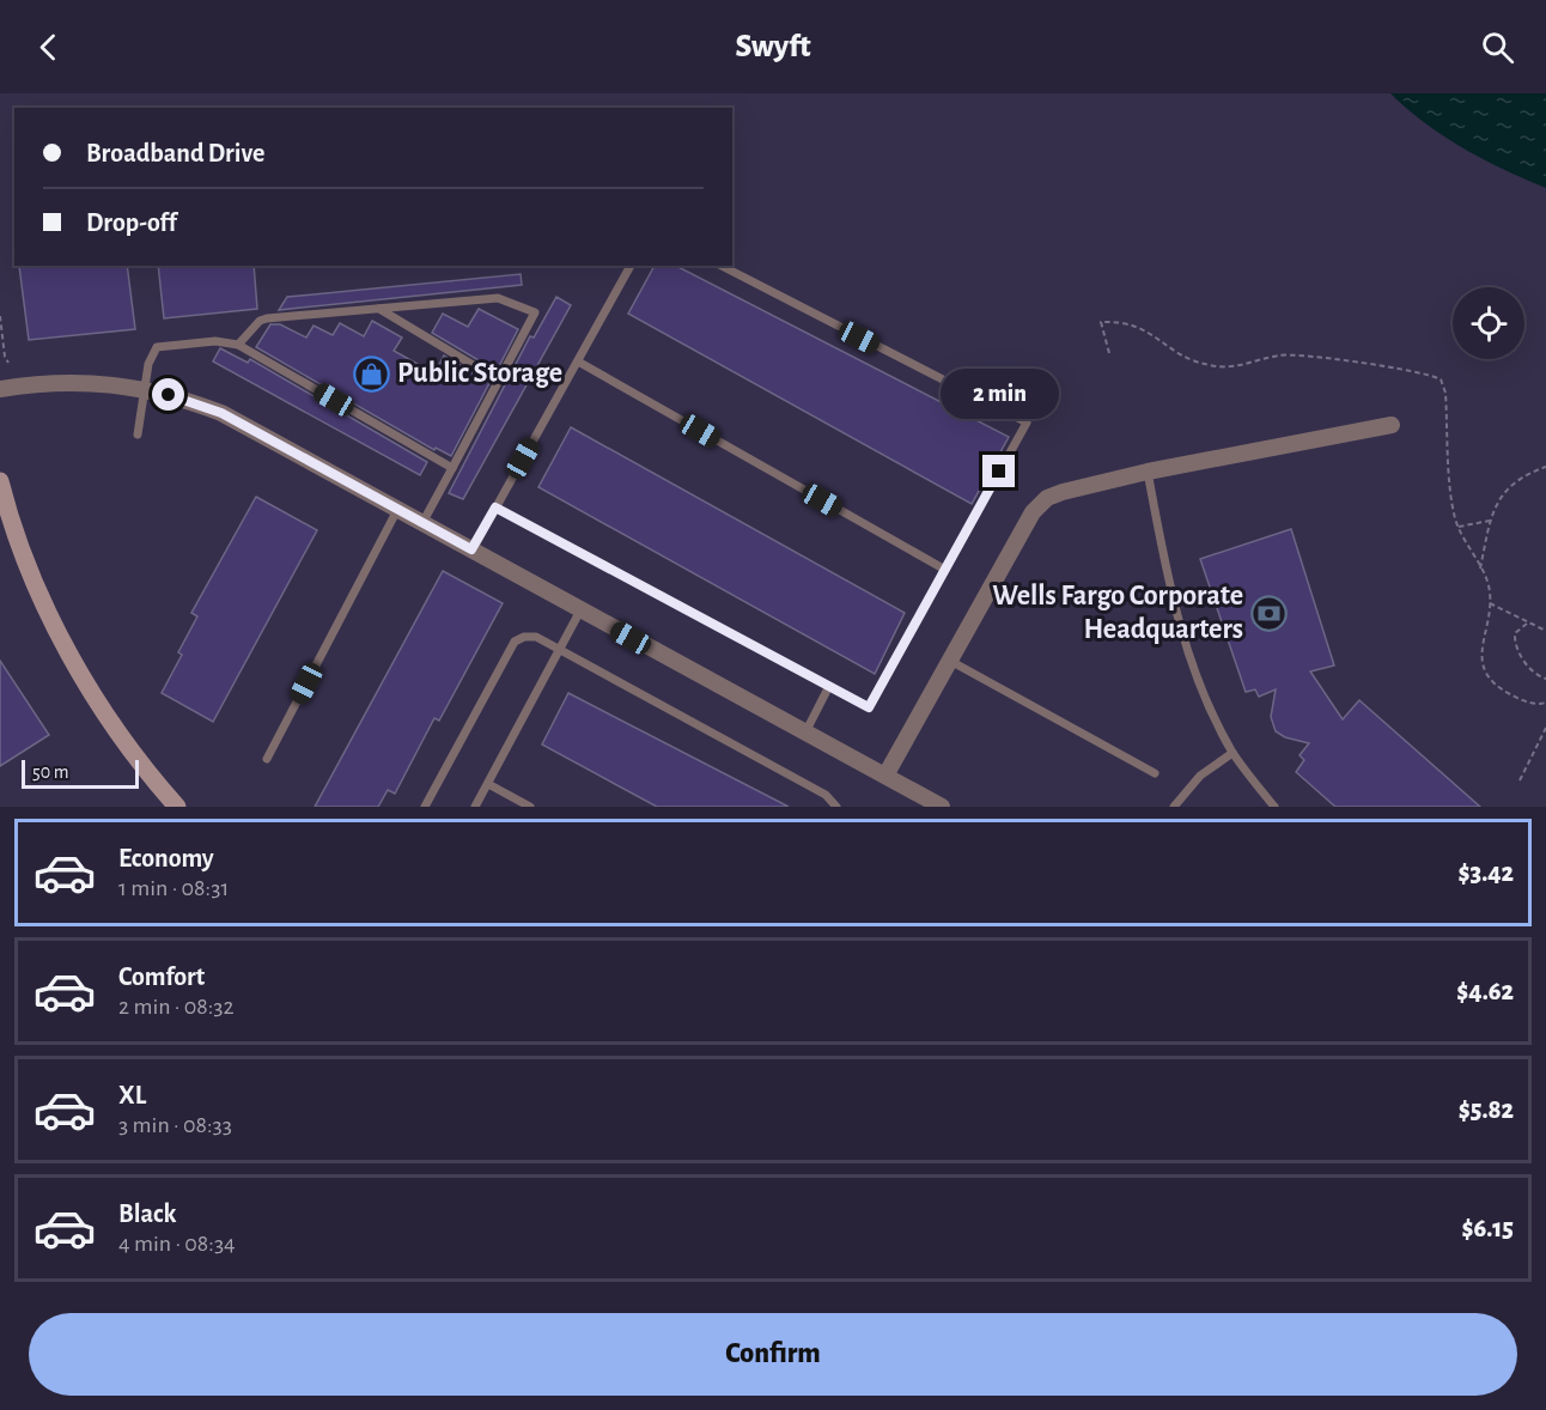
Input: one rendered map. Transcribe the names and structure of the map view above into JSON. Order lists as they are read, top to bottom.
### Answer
{
  "places": {
    "shop": ["Public Storage"],
    "bank": ["Wells Fargo Corporate Headquarters"]
  },
  "scale_bar": "50 m",
  "page": {
    "header": "Swyft",
    "banner": ["Broadband Drive", "Drop-off"],
    "bubble": "2 min",
    "scale": "50 m",
    "list": [
      {
        "name": "Economy",
        "note": "1 min · 08:31",
        "value": "$3.42"
      },
      {
        "name": "Comfort",
        "note": "2 min · 08:32",
        "value": "$4.62"
      },
      {
        "name": "XL",
        "note": "3 min · 08:33",
        "value": "$5.82"
      },
      {
        "name": "Black",
        "note": "4 min · 08:34",
        "value": "$6.15"
      }
    ],
    "buttons": "Confirm"
  }
}
